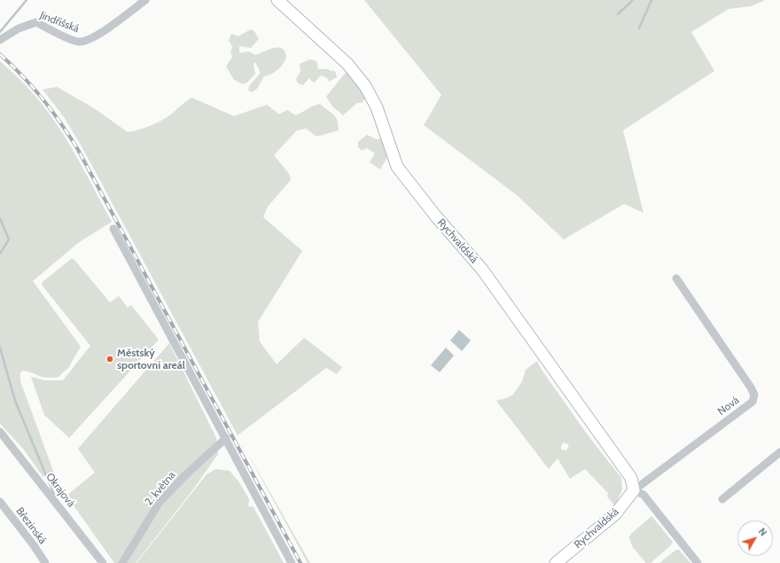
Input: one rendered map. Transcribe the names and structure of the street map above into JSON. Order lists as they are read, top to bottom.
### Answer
{
  "streets": {
    "street": [
      "Jindřišská",
      "Rychvaldská",
      "Nová",
      "2. května",
      "Okrajová",
      "Březinská"
    ]
  },
  "crossings": [
    ["Rychvaldská", "Nová"]
  ],
  "places": ["Městský sportovní areál"],
  "north": "top right"
}
